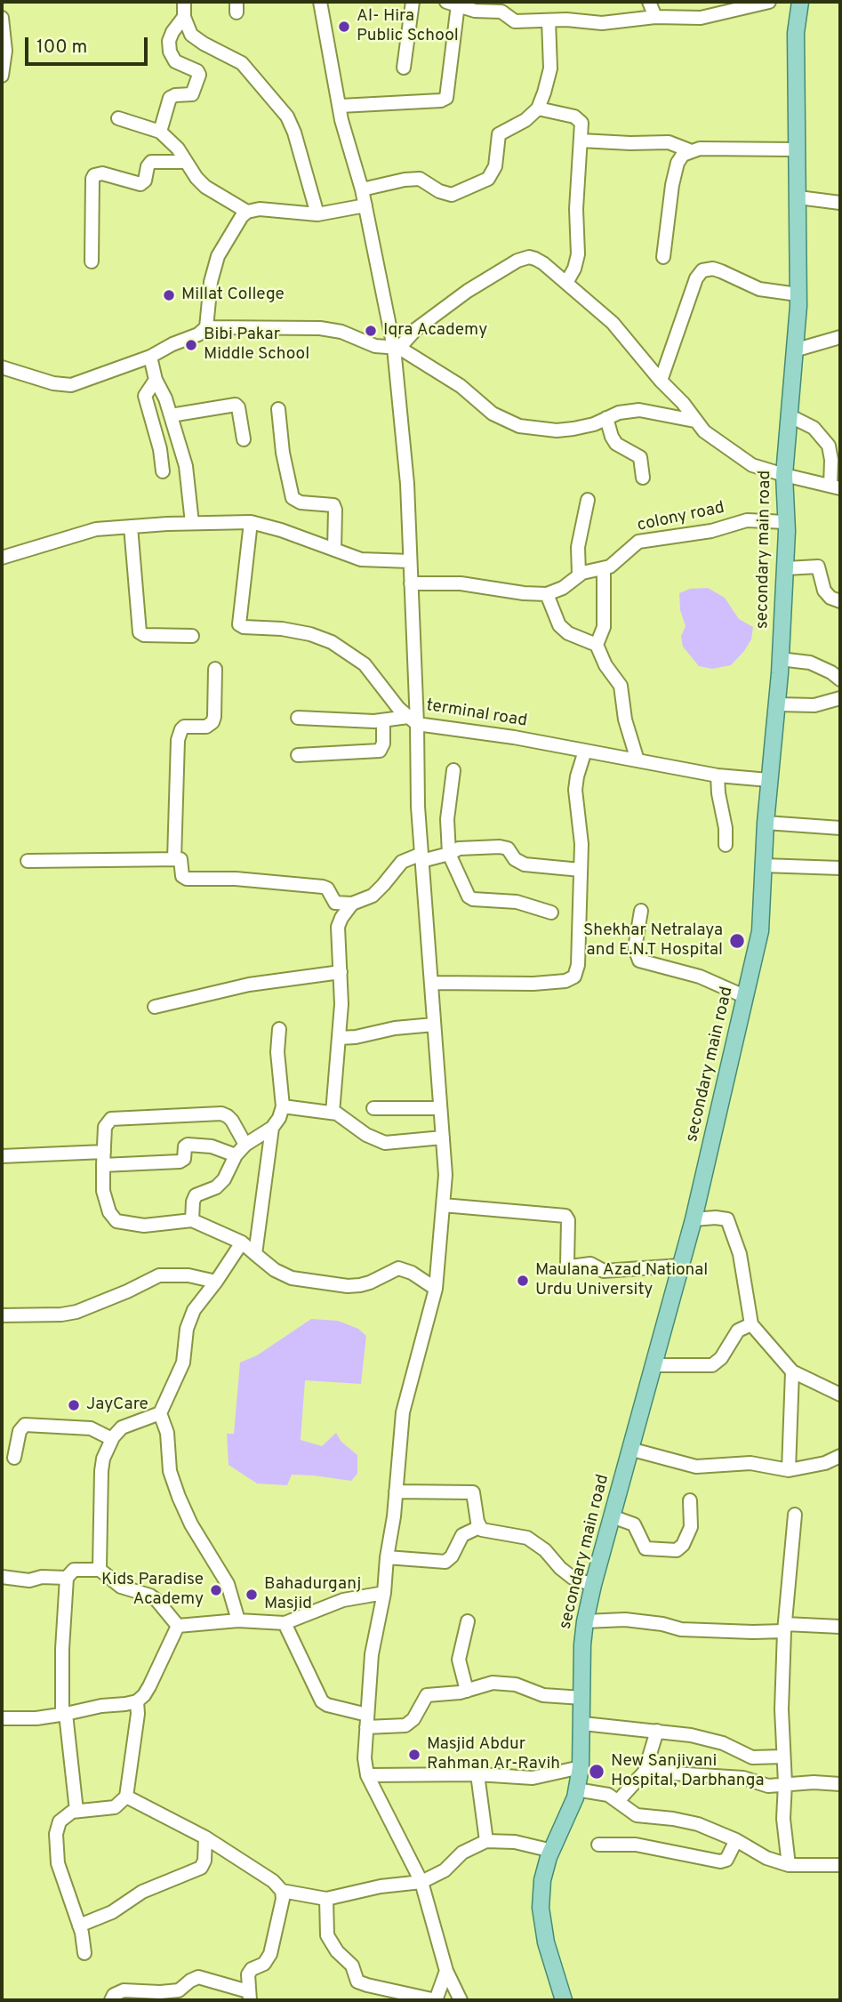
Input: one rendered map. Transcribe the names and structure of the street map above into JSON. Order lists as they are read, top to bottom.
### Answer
{
  "streets": {
    "main road": ["secondary main road"],
    "street": ["colony road", "terminal road"]
  },
  "crossings": [
    ["colony road", "secondary main road"],
    ["secondary main road", "terminal road"]
  ],
  "places": [
    "Al- Hira Public School",
    "Millat College",
    "Iqra Academy",
    "Bibi Pakar Middle School",
    "Shekhar Netralaya and E.N.T Hospital",
    "Maulana Azad National Urdu University",
    "JayCare",
    "Kids Paradise Academy",
    "Bahadurganj Masjid",
    "Masjid Abdur Rahman Ar-Ravih",
    "New Sanjivani Hospital, Darbhanga"
  ],
  "scale_bar": "100 m"
}
